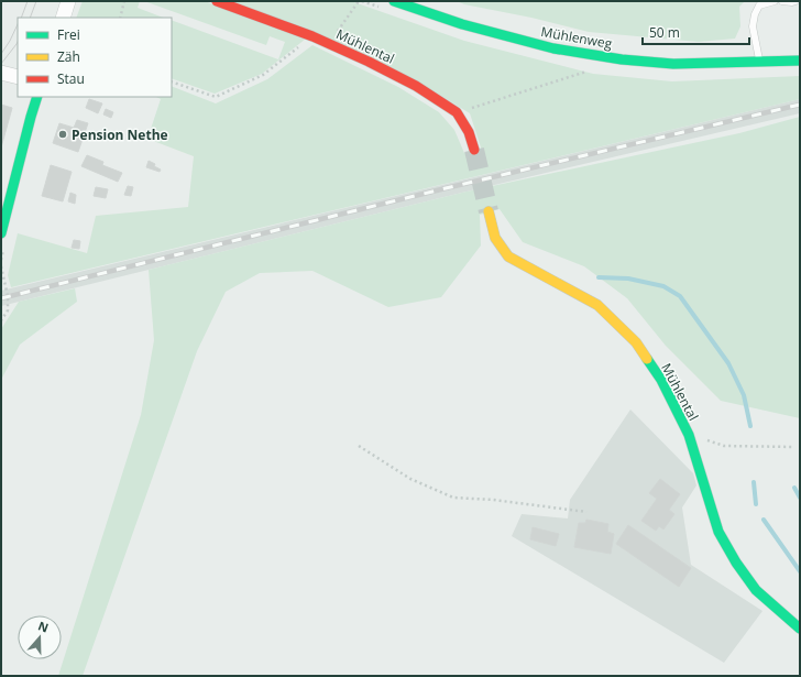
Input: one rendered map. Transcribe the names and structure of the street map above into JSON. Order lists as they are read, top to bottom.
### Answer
{
  "streets": {
    "street": ["Mühlenweg", "Mühlental"]
  },
  "places": ["Pension Nethe"],
  "legend": ["Frei", "Zäh", "Stau"],
  "scale_bar": "50 m",
  "north": "top"
}
